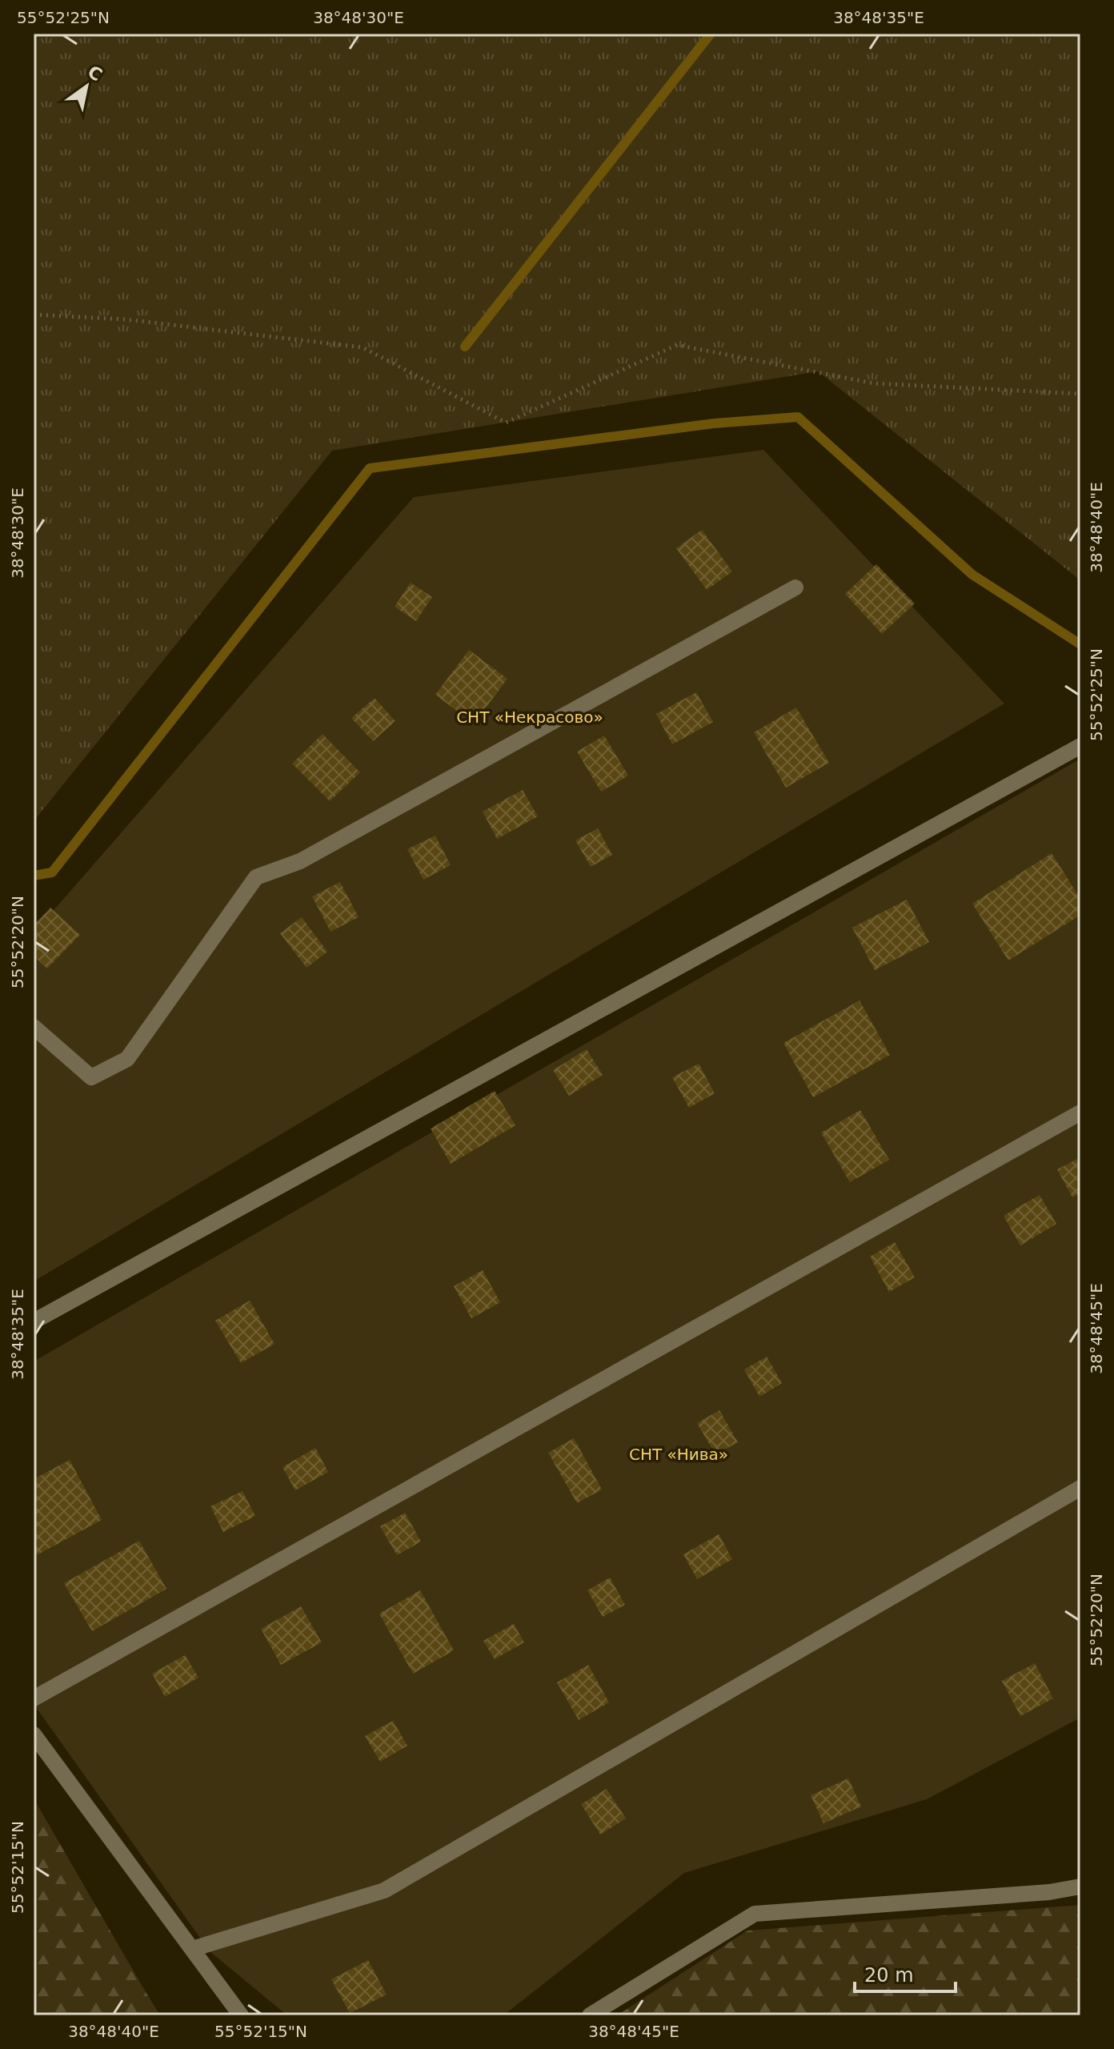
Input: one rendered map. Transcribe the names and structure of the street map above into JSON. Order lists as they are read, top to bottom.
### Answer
{
  "parks": ["СНТ «Некрасово»", "СНТ «Нива»"],
  "scale_bar": "20 m",
  "north": "top right",
  "coordinates": [
    "55°52'25\"N",
    "38°48'30\"E",
    "38°48'35\"E",
    "38°48'40\"E",
    "55°52'20\"N",
    "38°48'45\"E",
    "55°52'15\"N"
  ]
}
